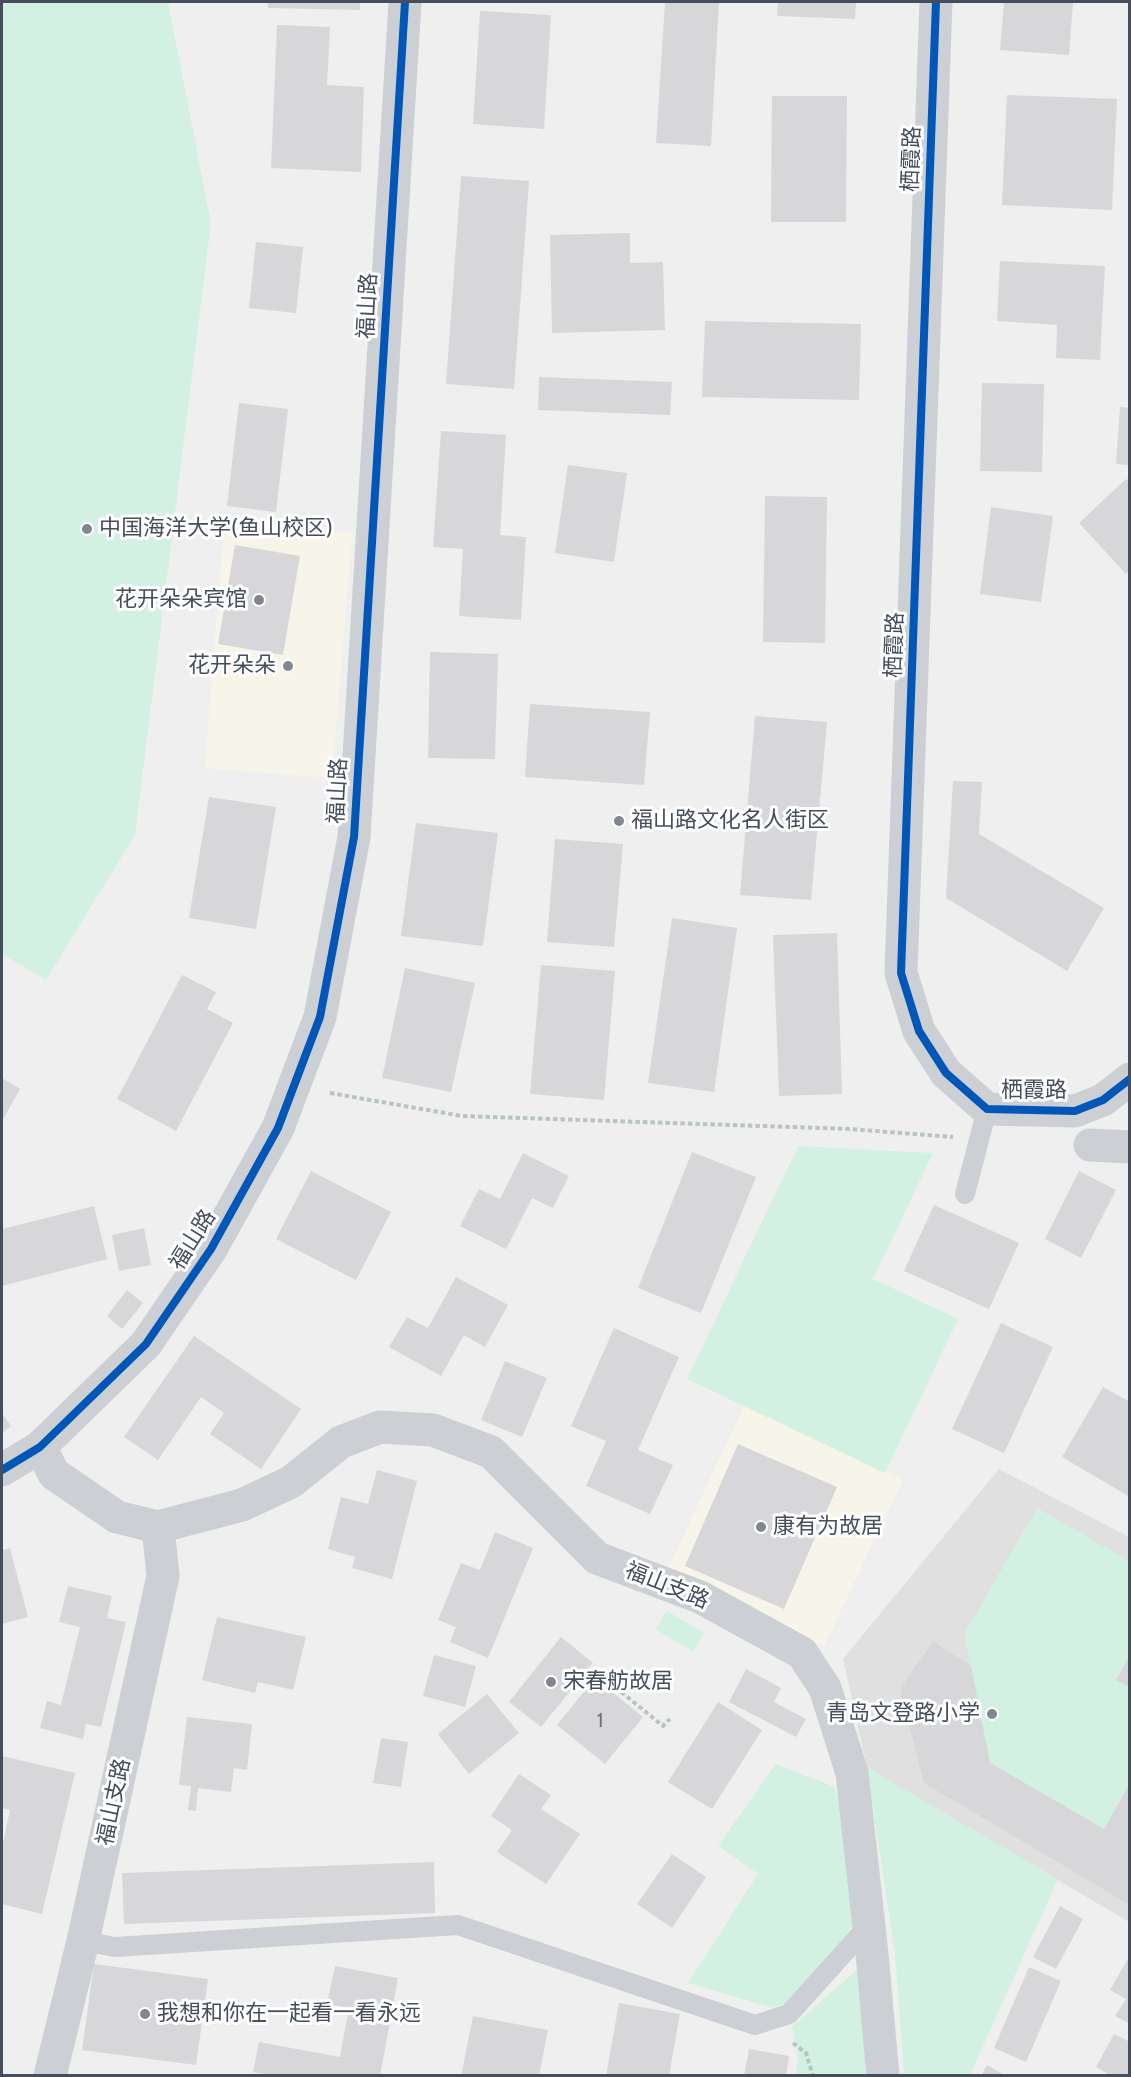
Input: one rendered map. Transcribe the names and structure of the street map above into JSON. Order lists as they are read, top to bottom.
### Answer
{
  "streets": {
    "street": ["栖霞路", "福山路", "福山支路"]
  },
  "crossings": [
    ["福山路", "福山支路"]
  ],
  "places": [
    "中国海洋大学(鱼山校区)",
    "花开朵朵宾馆",
    "花开朵朵",
    "福山路文化名人街区",
    "康有为故居",
    "宋春舫故居",
    "青岛文登路小学",
    "我想和你在一起看一看永远"
  ],
  "house_numbers": ["1"]
}
